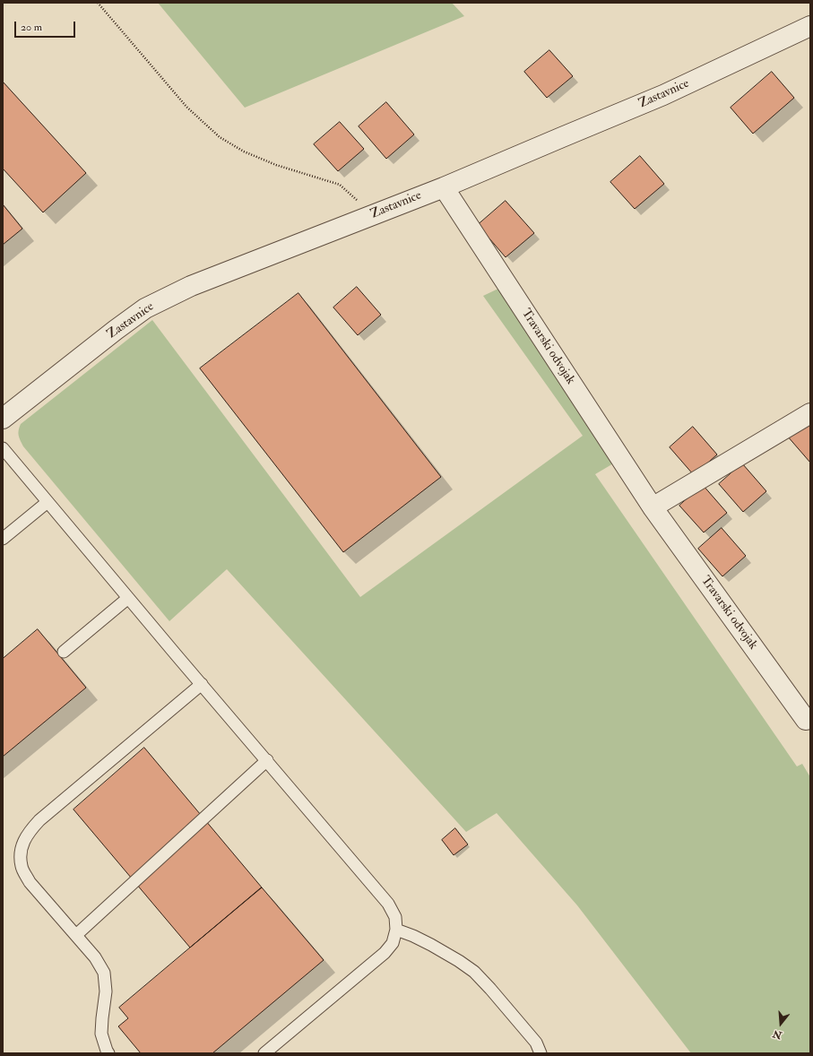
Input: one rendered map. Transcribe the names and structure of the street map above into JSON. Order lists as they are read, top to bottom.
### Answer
{
  "streets": {
    "street": ["Zastavnice", "Travarski odvojak"]
  },
  "crossings": [
    ["Zastavnice", "Travarski odvojak"]
  ],
  "scale_bar": "20 m",
  "north": "bottom"
}
